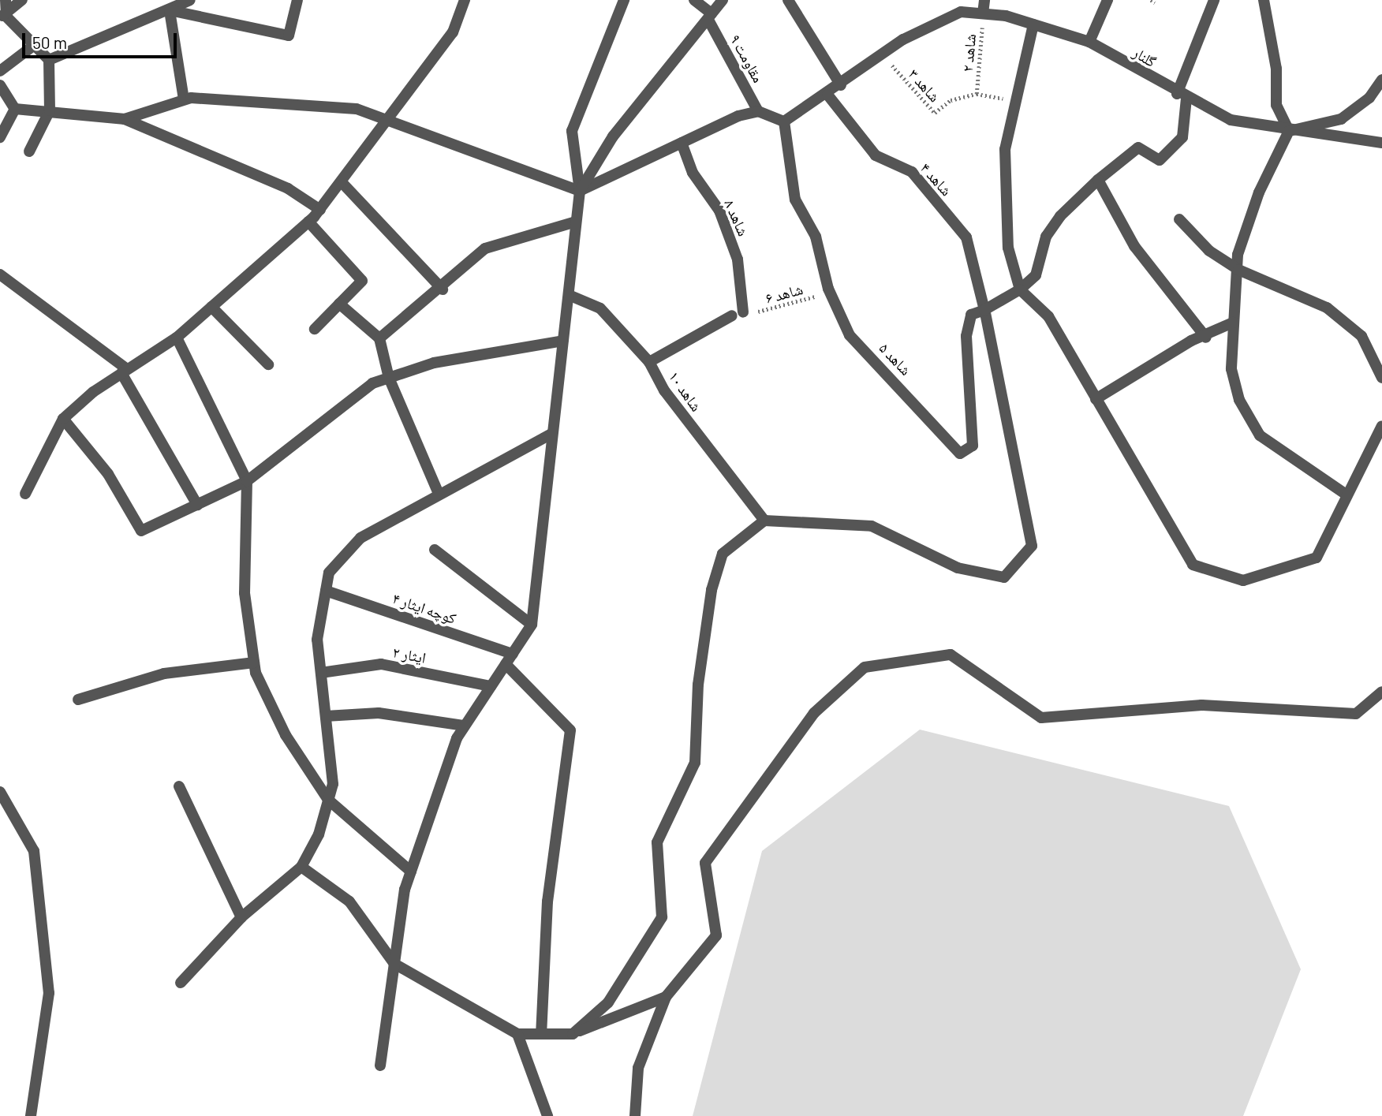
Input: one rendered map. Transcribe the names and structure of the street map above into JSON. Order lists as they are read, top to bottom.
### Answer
{
  "streets": {
    "street": [
      "گلنار",
      "مقاومت ۹",
      "شاهد ۴",
      "شاهد ۸",
      "شاهد ۵",
      "شاهد ۱۰",
      "کوچه ایثار ۴",
      "ایثار ۲"
    ],
    "path": ["شاهد ۲", "شاهد ۳", "شاهد ۶"]
  },
  "crossings": [
    ["شاهد ۲", "گلنار"],
    ["شاهد ۲", "شاهد ۳"],
    ["گلنار", "شاهد ۳"],
    ["گلنار", "شاهد ۴"],
    ["گلنار", "شاهد ۵"],
    ["شاهد ۴", "شاهد ۵"],
    ["شاهد ۴", "شاهد ۱۰"],
    ["شاهد ۸", "شاهد ۶"],
    ["شاهد ۶", "شاهد ۵"]
  ],
  "scale_bar": "50 m"
}
